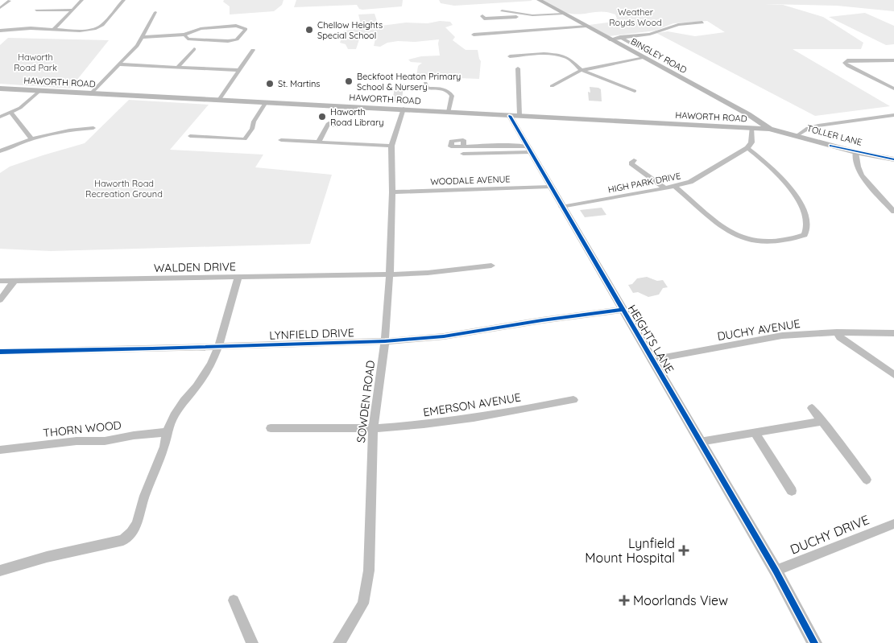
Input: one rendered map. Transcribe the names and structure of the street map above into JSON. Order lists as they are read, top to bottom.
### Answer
{
  "streets": {
    "main road": ["BINGLEY ROAD", "HAWORTH ROAD", "TOLLER LANE"],
    "street": [
      "WOODALE AVENUE",
      "HIGH PARK DRIVE",
      "WALDEN DRIVE",
      "DUCHY AVENUE",
      "LYNFIELD DRIVE",
      "HEIGHTS LANE",
      "SOWDEN ROAD",
      "EMERSON AVENUE",
      "THORN WOOD",
      "DUCHY DRIVE"
    ]
  },
  "crossings": [
    ["BINGLEY ROAD", "HAWORTH ROAD"],
    ["BINGLEY ROAD", "TOLLER LANE"],
    ["HAWORTH ROAD", "TOLLER LANE"],
    ["HAWORTH ROAD", "HEIGHTS LANE"],
    ["HAWORTH ROAD", "SOWDEN ROAD"],
    ["WOODALE AVENUE", "HEIGHTS LANE"],
    ["WOODALE AVENUE", "SOWDEN ROAD"],
    ["HIGH PARK DRIVE", "HEIGHTS LANE"],
    ["WALDEN DRIVE", "SOWDEN ROAD"],
    ["DUCHY AVENUE", "HEIGHTS LANE"],
    ["LYNFIELD DRIVE", "HEIGHTS LANE"],
    ["LYNFIELD DRIVE", "SOWDEN ROAD"],
    ["HEIGHTS LANE", "DUCHY DRIVE"],
    ["SOWDEN ROAD", "EMERSON AVENUE"]
  ],
  "parks": ["Weather Royds Wood", "Haworth Road Park", "Haworth Road Recreation Ground"],
  "places": {
    "other": [
      "Chellow Heights Special School",
      "Beckfoot Heaton Primary School & Nursery",
      "St. Martins",
      "Haworth Road Library"
    ],
    "health": ["Lynfield Mount Hospital", "Moorlands View"]
  }
}
